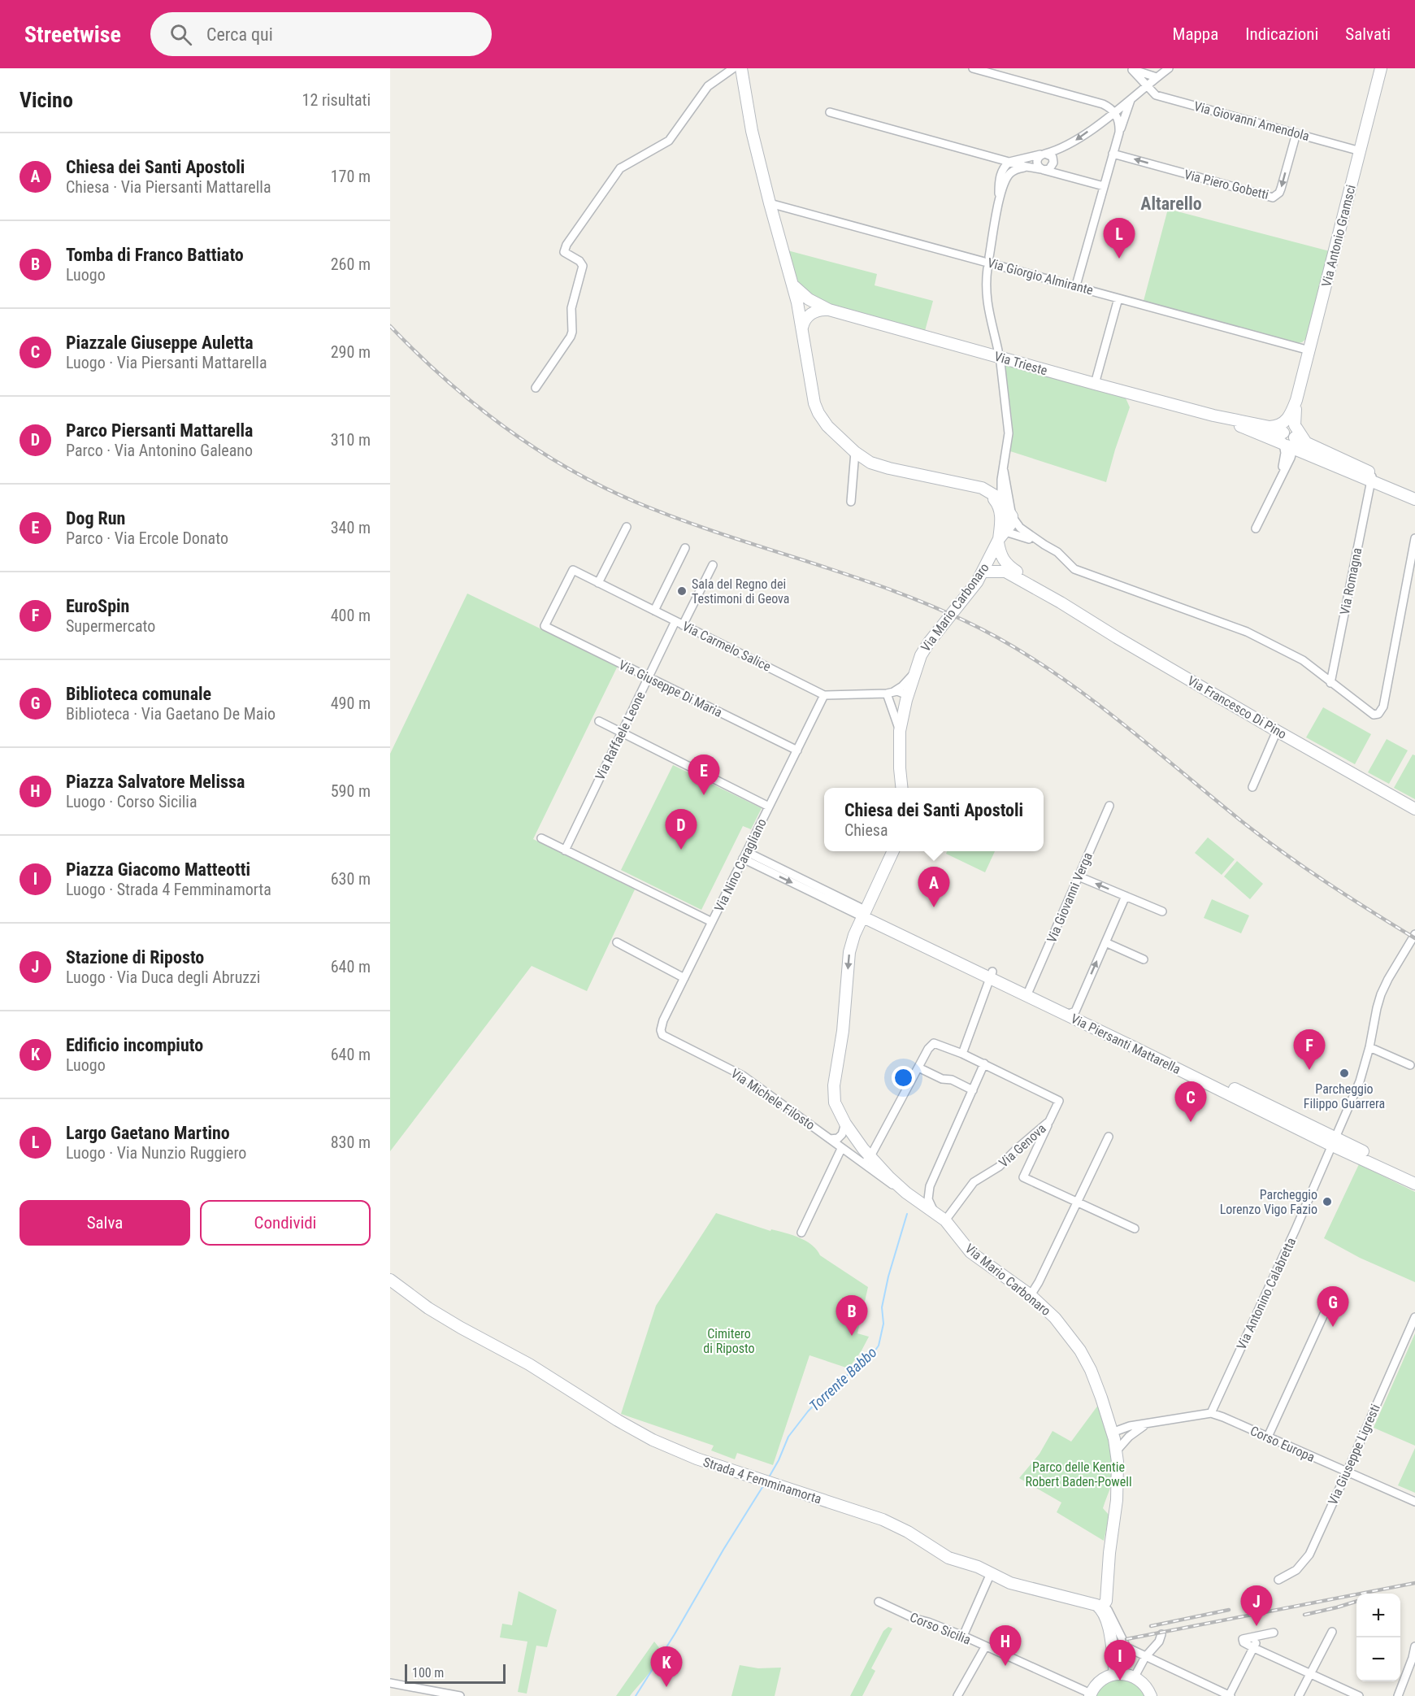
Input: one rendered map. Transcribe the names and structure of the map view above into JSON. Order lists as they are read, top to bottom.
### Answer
{
  "streets": {
    "street": [
      "Via Giovanni Amendola",
      "Via Piero Gobetti",
      "Via Antonio Gramsci",
      "Via Giorgio Almirante",
      "Via Trieste",
      "Via Romagna",
      "Via Mario Carbonaro",
      "Via Carmelo Salice",
      "Via Giuseppe Di Maria",
      "Via Francesco Di Pino",
      "Via Raffaele Leone",
      "Via Nino Caragliano",
      "Via Giovanni Verga",
      "Via Piersanti Mattarella",
      "Via Michele Filosto",
      "Via Genova",
      "Via Antonino Calabretta",
      "Corso Europa",
      "Via Giuseppe Ligresti",
      "Strada 4 Femminamorta",
      "Corso Sicilia"
    ]
  },
  "crossings": [
    ["Via Giovanni Amendola", "Via Piero Gobetti"],
    ["Via Giovanni Amendola", "Via Antonio Gramsci"],
    ["Via Antonio Gramsci", "Via Giorgio Almirante"],
    ["Via Mario Carbonaro", "Via Francesco Di Pino"],
    ["Via Mario Carbonaro", "Via Piersanti Mattarella"],
    ["Via Mario Carbonaro", "Via Michele Filosto"],
    ["Via Mario Carbonaro", "Via Genova"],
    ["Via Mario Carbonaro", "Strada 4 Femminamorta"],
    ["Via Carmelo Salice", "Via Giuseppe Di Maria"],
    ["Via Carmelo Salice", "Via Raffaele Leone"],
    ["Via Carmelo Salice", "Via Nino Caragliano"],
    ["Via Giuseppe Di Maria", "Via Raffaele Leone"],
    ["Via Giuseppe Di Maria", "Via Nino Caragliano"],
    ["Via Nino Caragliano", "Via Michele Filosto"],
    ["Via Giovanni Verga", "Via Piersanti Mattarella"],
    ["Via Piersanti Mattarella", "Via Antonino Calabretta"],
    ["Via Antonino Calabretta", "Corso Europa"],
    ["Corso Europa", "Via Giuseppe Ligresti"]
  ],
  "districts": ["Altarello"],
  "water": ["Torrente Babbo"],
  "parks": ["Cimitero di Riposto", "Parco delle Kentie Robert Baden-Powell"],
  "places": ["Sala del Regno dei Testimoni di Geova", "Parcheggio Filippo Guarrera", "Parcheggio Lorenzo Vigo Fazio"],
  "scale_bar": "100 m",
  "page": {
    "header": "Streetwise",
    "search": "Cerca qui",
    "nav": ["Mappa", "Indicazioni", "Salvati"],
    "heading": ["Vicino", "12 risultati"],
    "list": [
      {
        "mark": "A",
        "name": "Chiesa dei Santi Apostoli",
        "note": "Chiesa · Via Piersanti Mattarella",
        "value": "170 m"
      },
      {
        "mark": "B",
        "name": "Tomba di Franco Battiato",
        "note": "Luogo",
        "value": "260 m"
      },
      {
        "mark": "C",
        "name": "Piazzale Giuseppe Auletta",
        "note": "Luogo · Via Piersanti Mattarella",
        "value": "290 m"
      },
      {
        "mark": "D",
        "name": "Parco Piersanti Mattarella",
        "note": "Parco · Via Antonino Galeano",
        "value": "310 m"
      },
      {
        "mark": "E",
        "name": "Dog Run",
        "note": "Parco · Via Ercole Donato",
        "value": "340 m"
      },
      {
        "mark": "F",
        "name": "EuroSpin",
        "note": "Supermercato",
        "value": "400 m"
      },
      {
        "mark": "G",
        "name": "Biblioteca comunale",
        "note": "Biblioteca · Via Gaetano De Maio",
        "value": "490 m"
      },
      {
        "mark": "H",
        "name": "Piazza Salvatore Melissa",
        "note": "Luogo · Corso Sicilia",
        "value": "590 m"
      },
      {
        "mark": "I",
        "name": "Piazza Giacomo Matteotti",
        "note": "Luogo · Strada 4 Femminamorta",
        "value": "630 m"
      },
      {
        "mark": "J",
        "name": "Stazione di Riposto",
        "note": "Luogo · Via Duca degli Abruzzi",
        "value": "640 m"
      },
      {
        "mark": "K",
        "name": "Edificio incompiuto",
        "note": "Luogo",
        "value": "640 m"
      },
      {
        "mark": "L",
        "name": "Largo Gaetano Martino",
        "note": "Luogo · Via Nunzio Ruggiero",
        "value": "830 m"
      }
    ],
    "pins": [
      "L",
      "E",
      "D",
      "A",
      "F",
      "C",
      "G",
      "B",
      "J",
      "H",
      "I",
      "K"
    ],
    "popup": ["Chiesa dei Santi Apostoli", "Chiesa"],
    "buttons": ["Salva", "Condividi"],
    "map_buttons": ["+", "−"],
    "scale": "100 m"
  }
}
